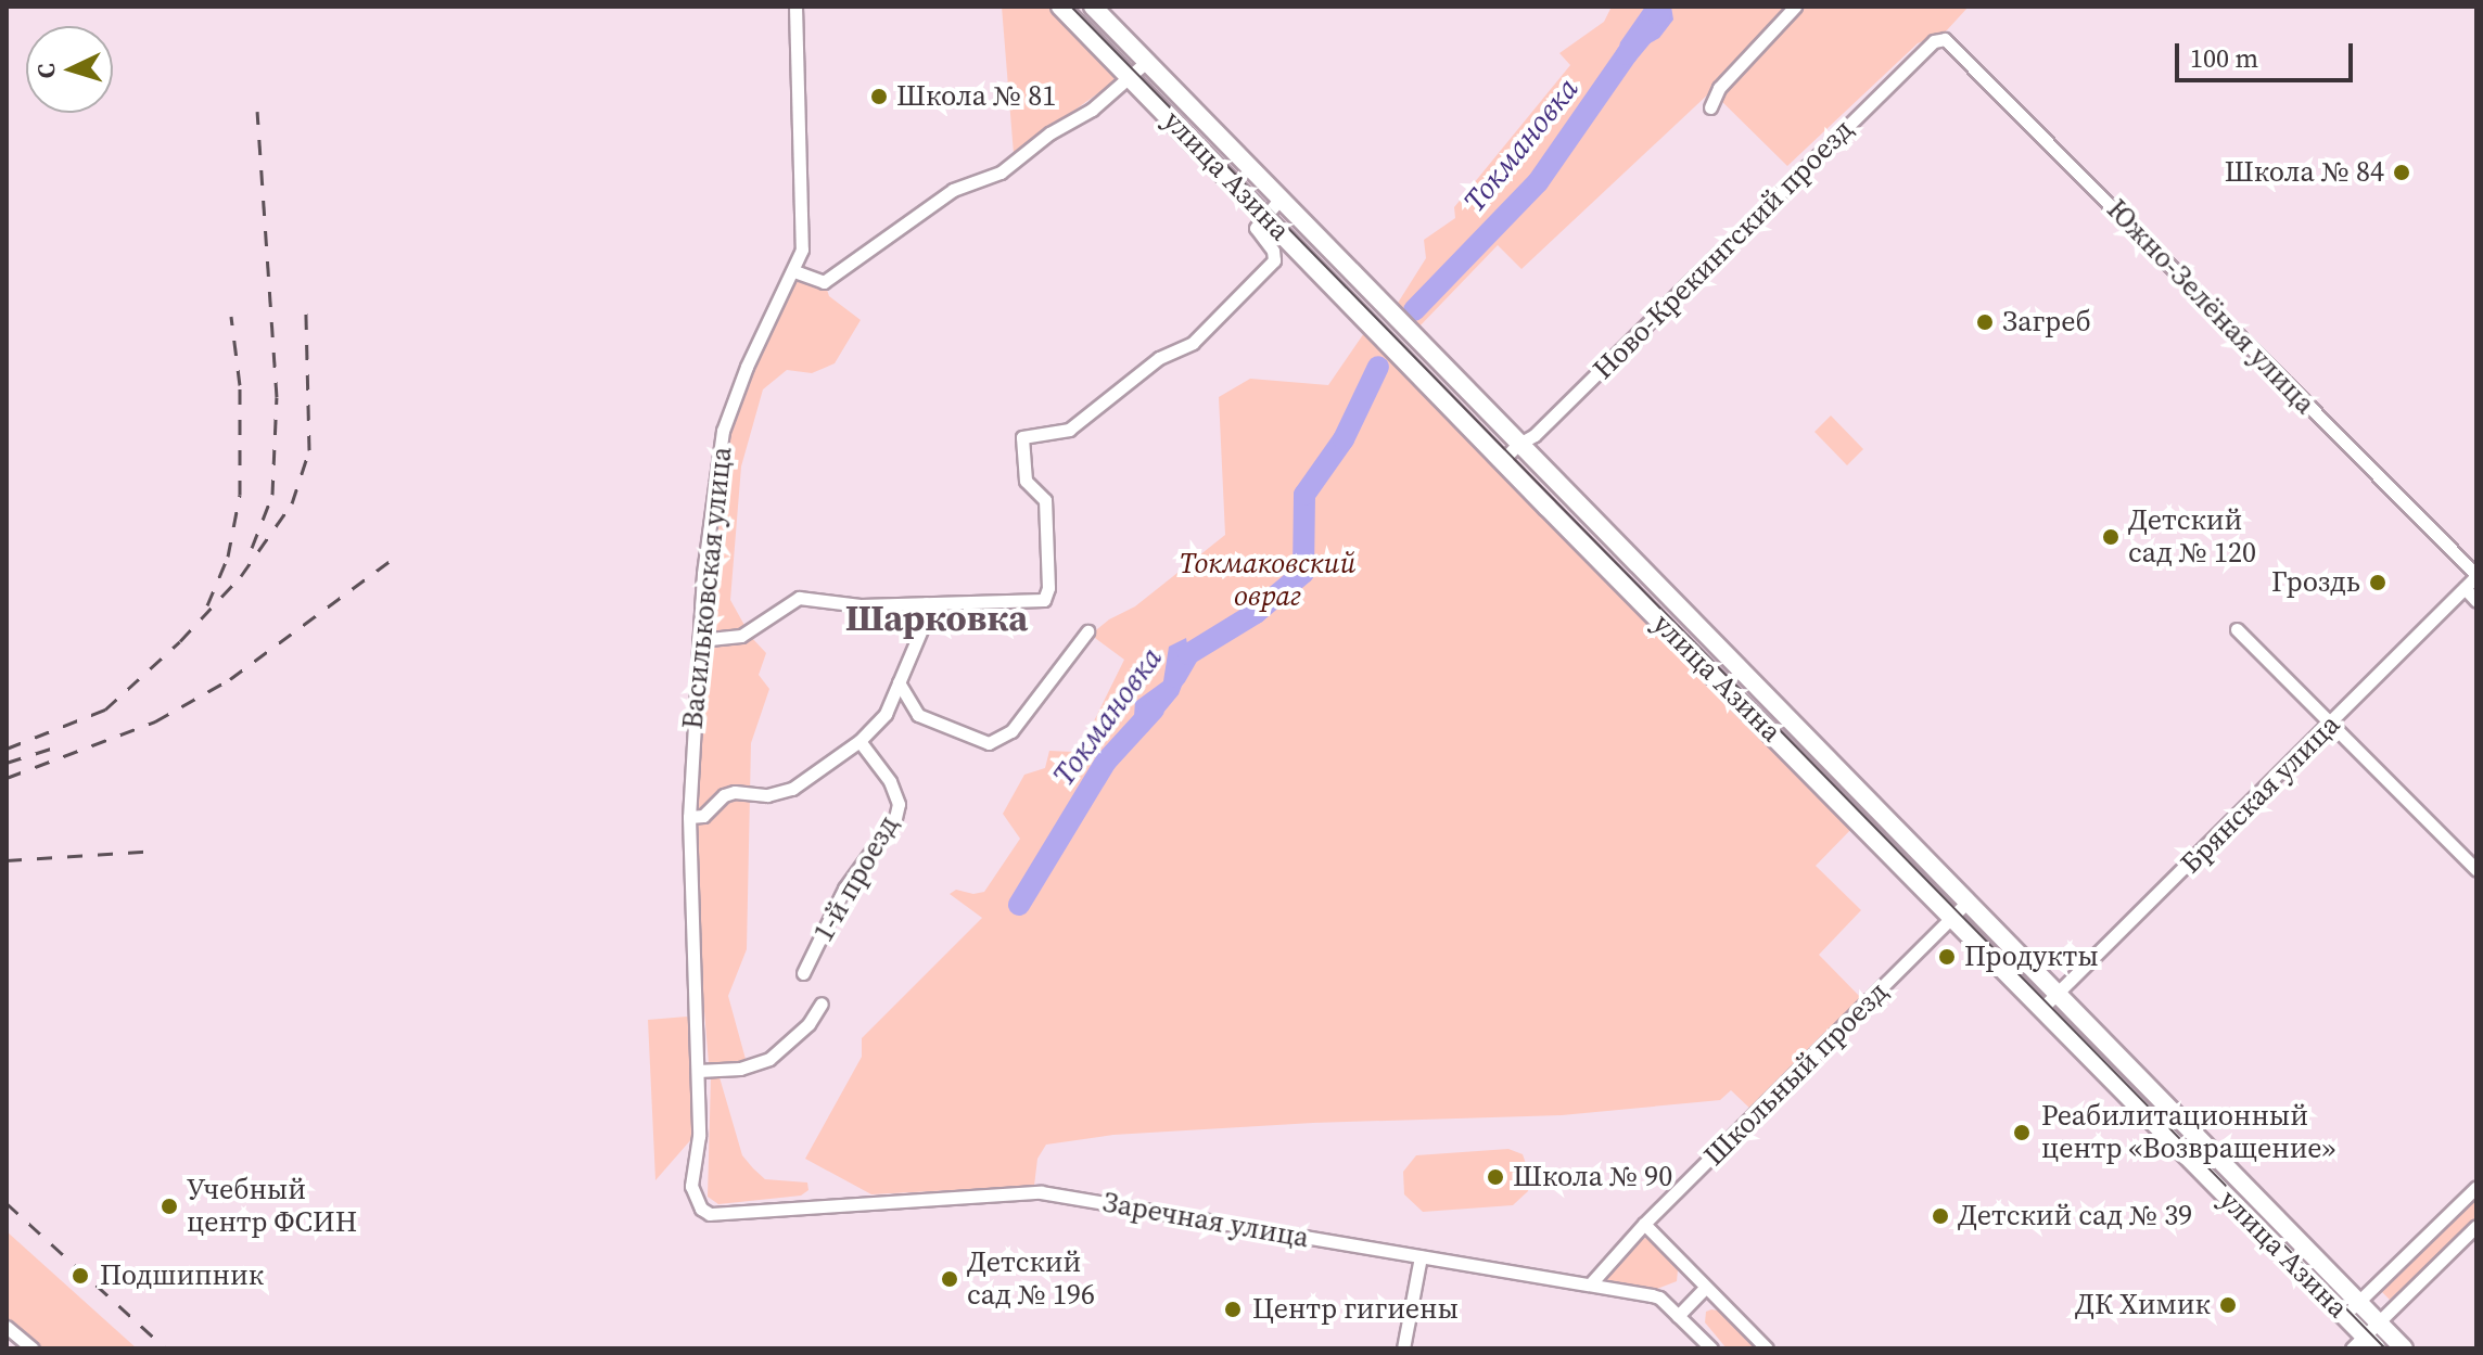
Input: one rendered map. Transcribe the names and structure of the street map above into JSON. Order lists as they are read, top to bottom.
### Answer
{
  "streets": {
    "main road": ["улица Азина"],
    "street": [
      "Ново-Крекингский проезд",
      "Южно-Зелёная улица",
      "Васильковская улица",
      "Брянская улица",
      "1-й проезд",
      "Школьный проезд",
      "Заречная улица"
    ]
  },
  "crossings": [
    ["улица Азина", "Ново-Крекингский проезд"],
    ["улица Азина", "Брянская улица"],
    ["улица Азина", "Школьный проезд"],
    ["Ново-Крекингский проезд", "Южно-Зелёная улица"],
    ["Южно-Зелёная улица", "Брянская улица"],
    ["Васильковская улица", "Заречная улица"],
    ["Школьный проезд", "Заречная улица"]
  ],
  "districts": ["Шарковка"],
  "water": ["Токмановка"],
  "parks": ["Токмаковский овраг"],
  "places": [
    "Школа № 81",
    "Школа № 84",
    "Загреб",
    "Детский сад № 120",
    "Гроздь",
    "Продукты",
    "Реабилитационный центр «Возвращение»",
    "Школа № 90",
    "Учебный центр ФСИН",
    "Детский сад № 39",
    "Подшипник",
    "Детский сад № 196",
    "ДК Химик",
    "Центр гигиены"
  ],
  "scale_bar": "100 m",
  "north": "left"
}
